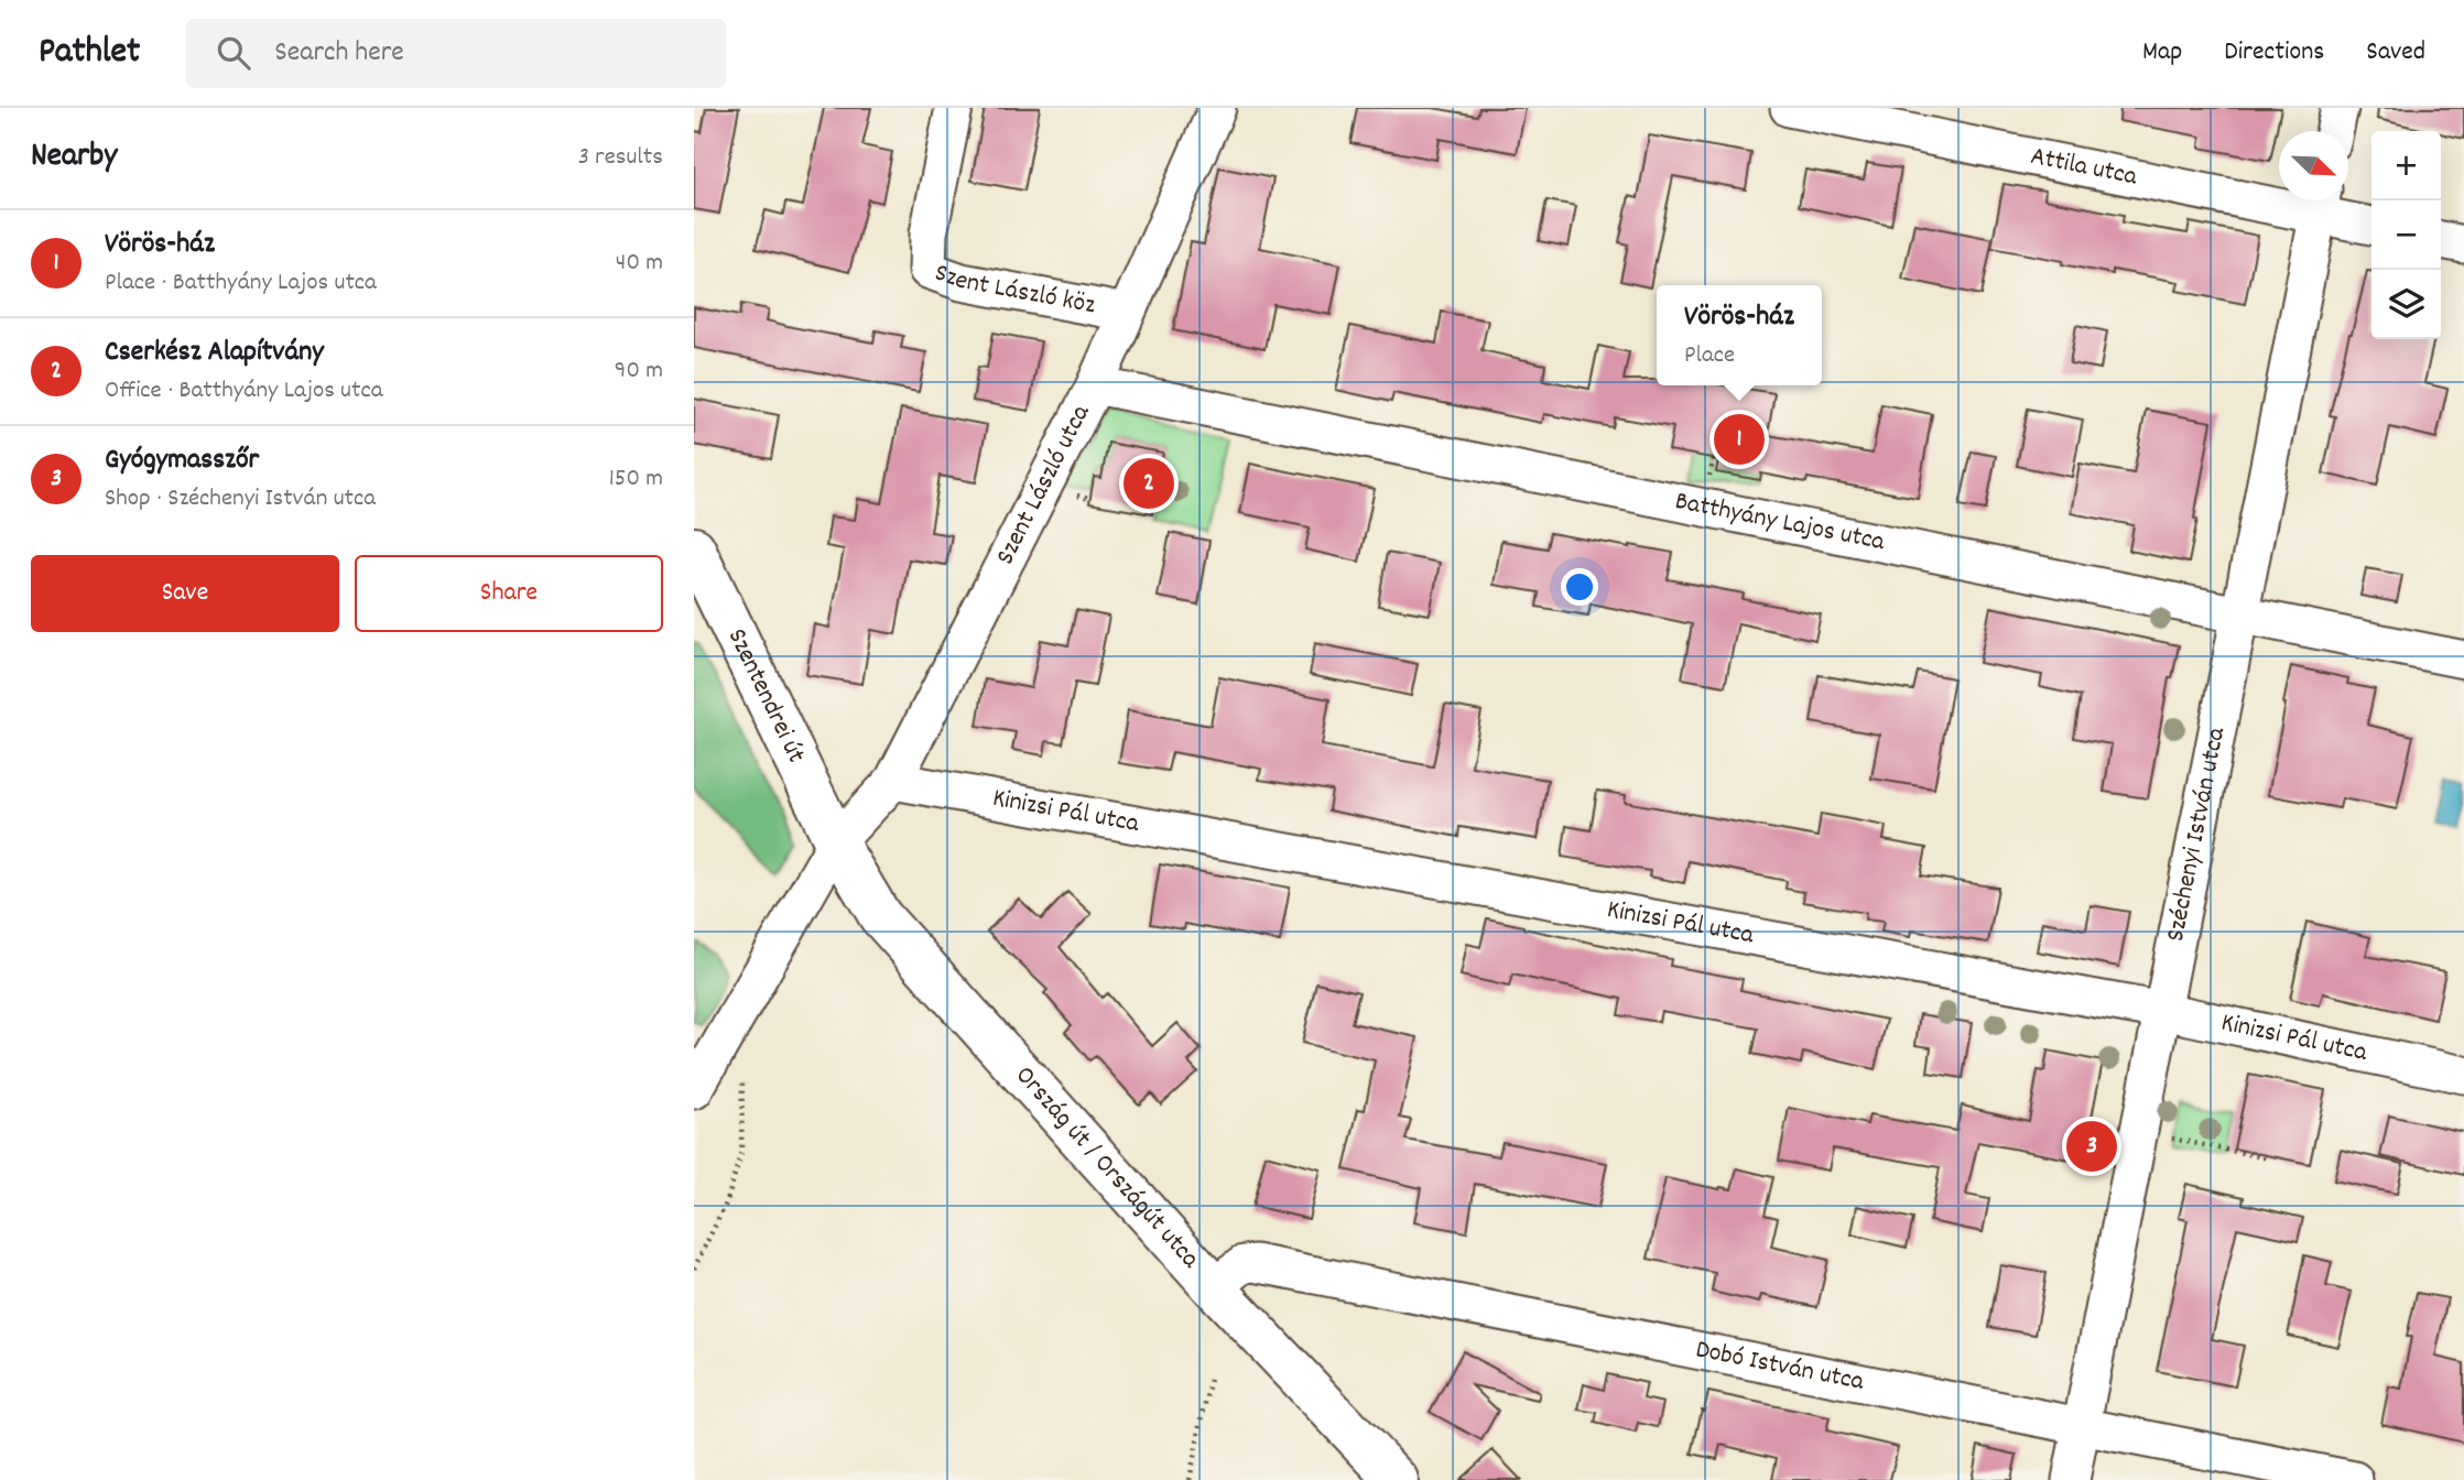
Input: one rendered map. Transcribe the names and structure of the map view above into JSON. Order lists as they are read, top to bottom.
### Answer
{
  "streets": {
    "main road": ["Szentendrei út", "Ország út / Országút utca"],
    "street": [
      "Attila utca",
      "Szent László köz",
      "Szent László utca",
      "Batthyány Lajos utca",
      "Kinizsi Pál utca",
      "Széchenyi István utca",
      "Dobó István utca"
    ]
  },
  "crossings": [
    ["Attila utca", "Széchenyi István utca"],
    ["Szent László köz", "Szent László utca"],
    ["Szent László utca", "Batthyány Lajos utca"],
    ["Szent László utca", "Szentendrei út"],
    ["Szent László utca", "Kinizsi Pál utca"],
    ["Szent László utca", "Ország út / Országút utca"],
    ["Batthyány Lajos utca", "Széchenyi István utca"],
    ["Szentendrei út", "Ország út / Országút utca"],
    ["Kinizsi Pál utca", "Széchenyi István utca"],
    ["Széchenyi István utca", "Dobó István utca"],
    ["Ország út / Országút utca", "Dobó István utca"]
  ],
  "north": "bottom right",
  "page": {
    "header": "Pathlet",
    "search": "Search here",
    "nav": ["Map", "Directions", "Saved"],
    "heading": ["Nearby", "3 results"],
    "map_buttons": ["+", "−"],
    "list": [
      {
        "mark": "1",
        "name": "Vörös-ház",
        "note": "Place · Batthyány Lajos utca",
        "value": "40 m"
      },
      {
        "mark": "2",
        "name": "Cserkész Alapítvány",
        "note": "Office · Batthyány Lajos utca",
        "value": "90 m"
      },
      {
        "mark": "3",
        "name": "Gyógymasszőr",
        "note": "Shop · Széchenyi István utca",
        "value": "150 m"
      }
    ],
    "popup": ["Vörös-ház", "Place"],
    "pins": ["1", "2", "3"],
    "buttons": ["Save", "Share"]
  }
}
